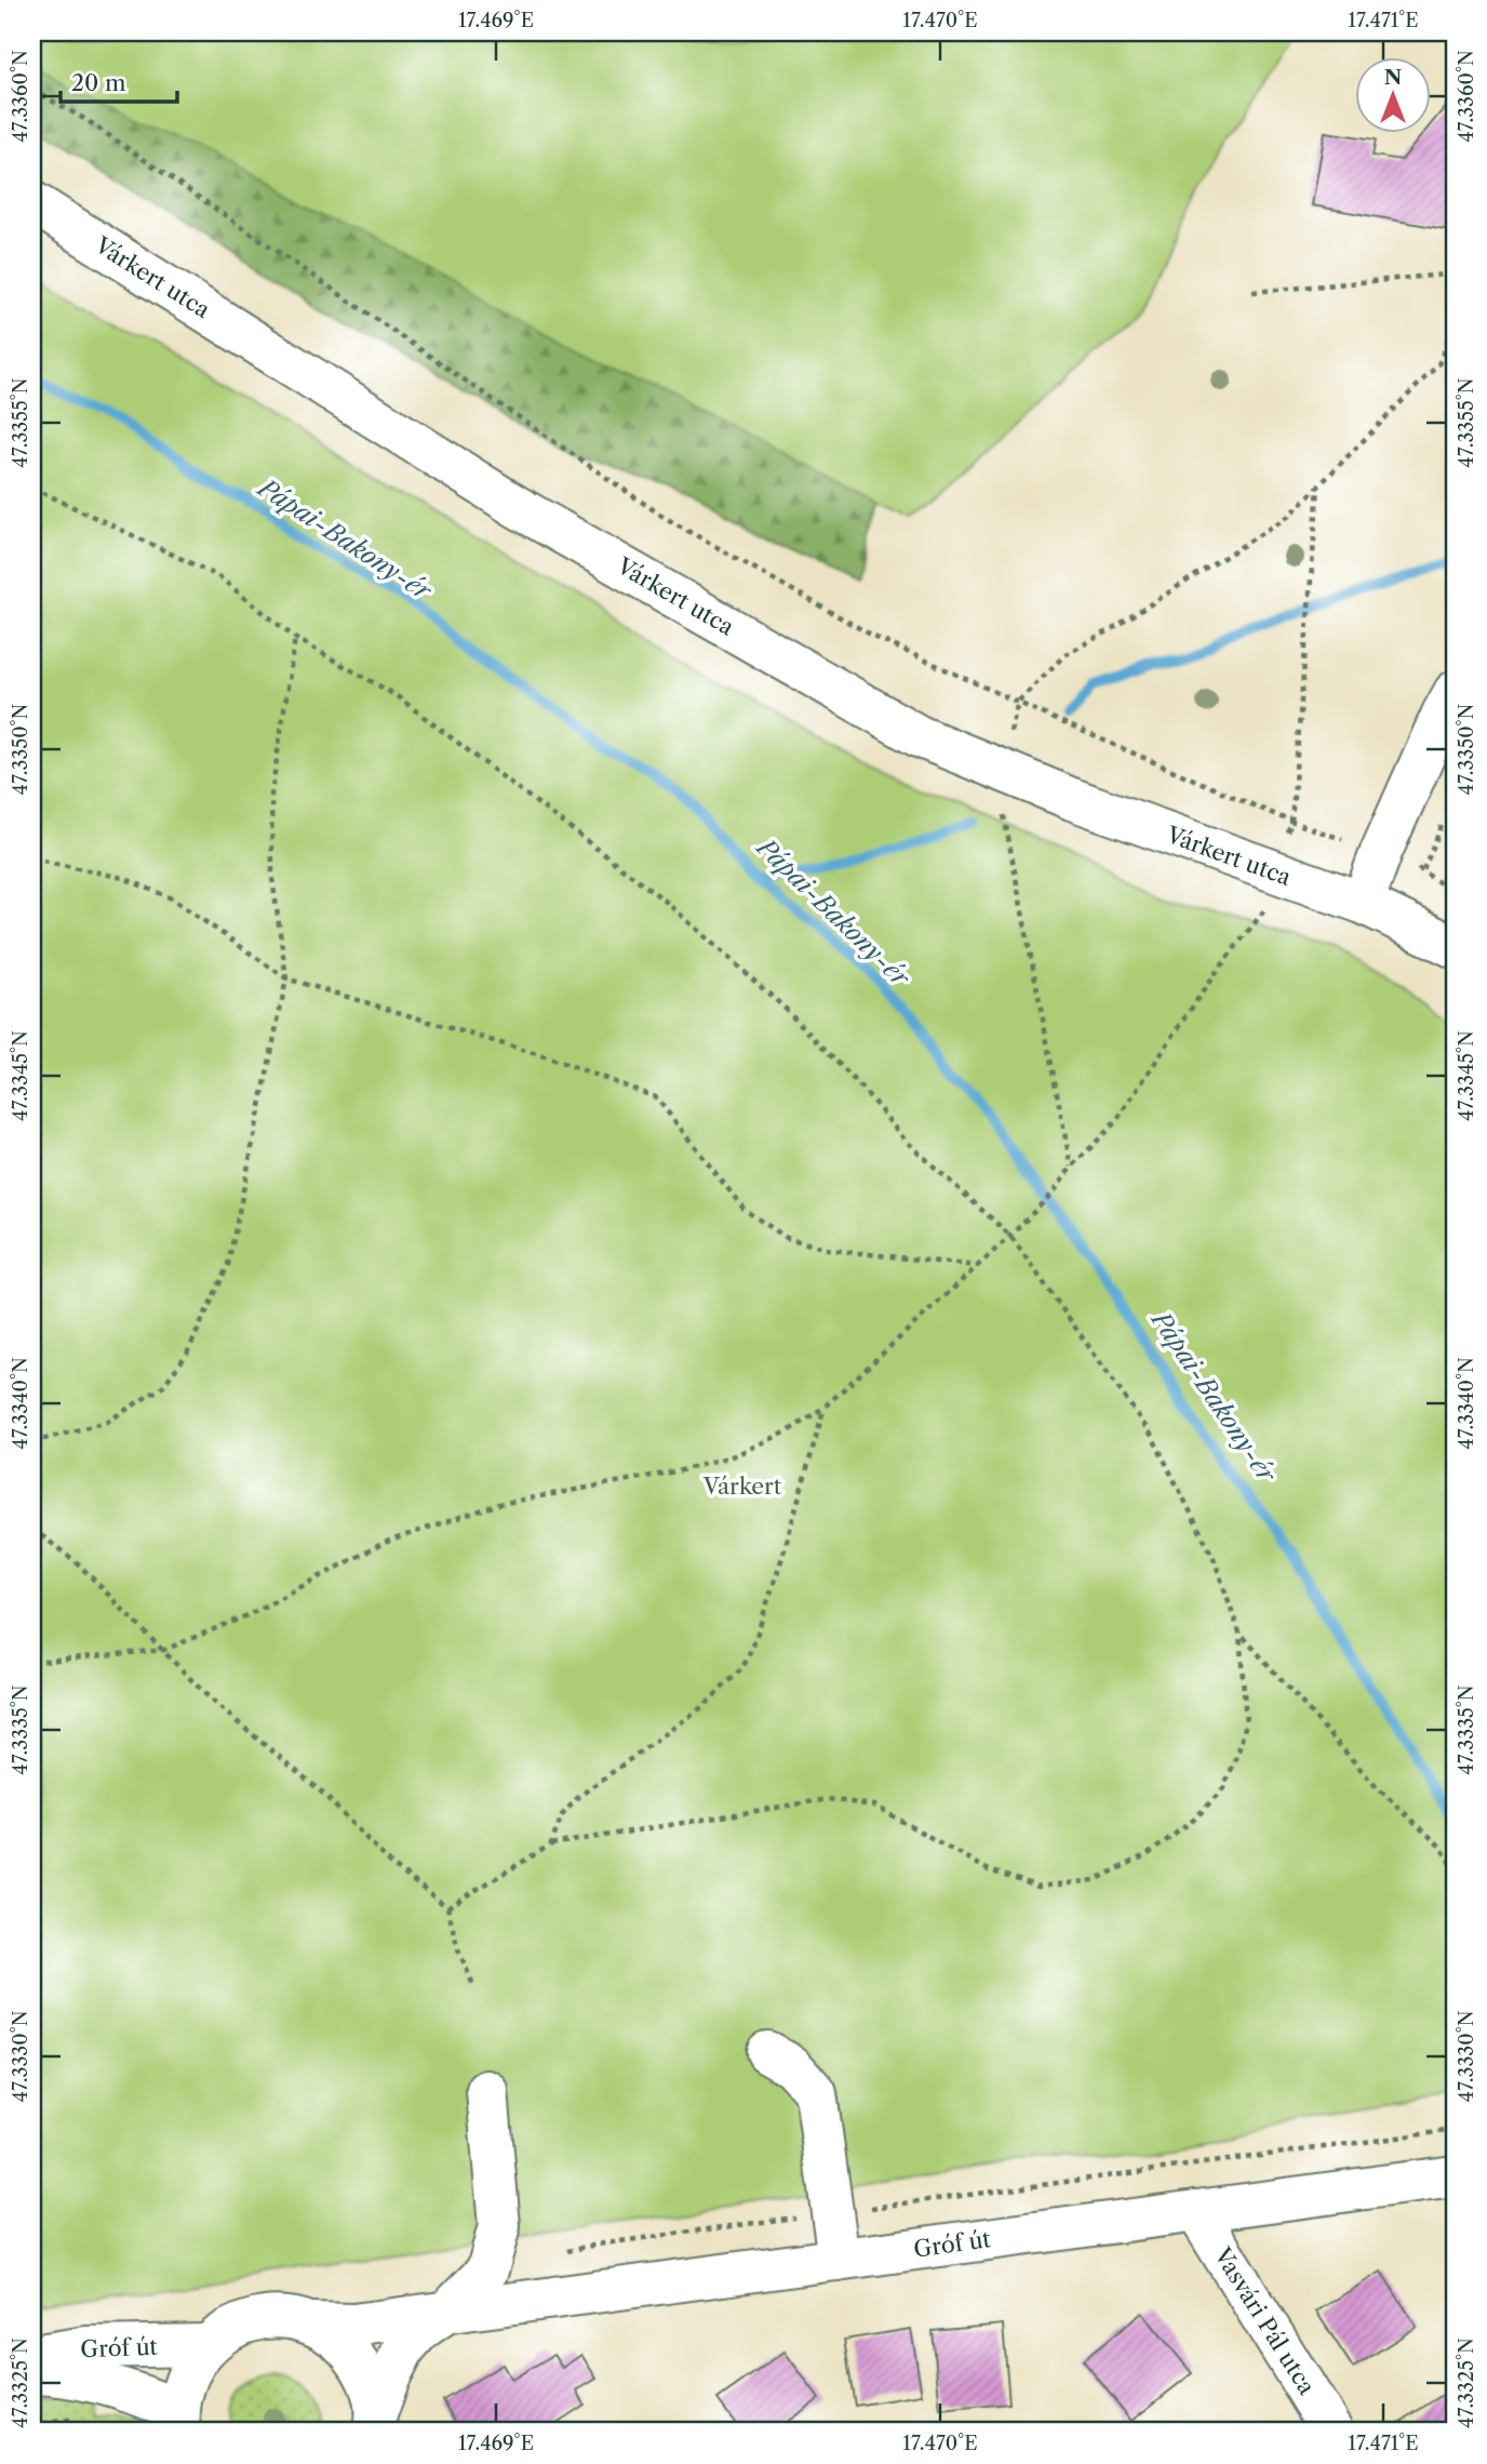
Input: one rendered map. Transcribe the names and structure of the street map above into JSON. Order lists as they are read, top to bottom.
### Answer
{
  "streets": {
    "street": ["Várkert utca", "Gróf út", "Vasvári Pál utca"]
  },
  "crossings": [
    ["Gróf út", "Vasvári Pál utca"]
  ],
  "water": ["Pápai-Bakony-ér"],
  "parks": ["Várkert"],
  "scale_bar": "20 m",
  "north": "top",
  "coordinates": [
    "17.469°E",
    "17.470°E",
    "17.471°E",
    "47.3360°N",
    "47.3355°N",
    "47.3350°N",
    "47.3345°N",
    "47.3340°N",
    "47.3335°N",
    "47.3330°N",
    "47.3325°N"
  ]
}
